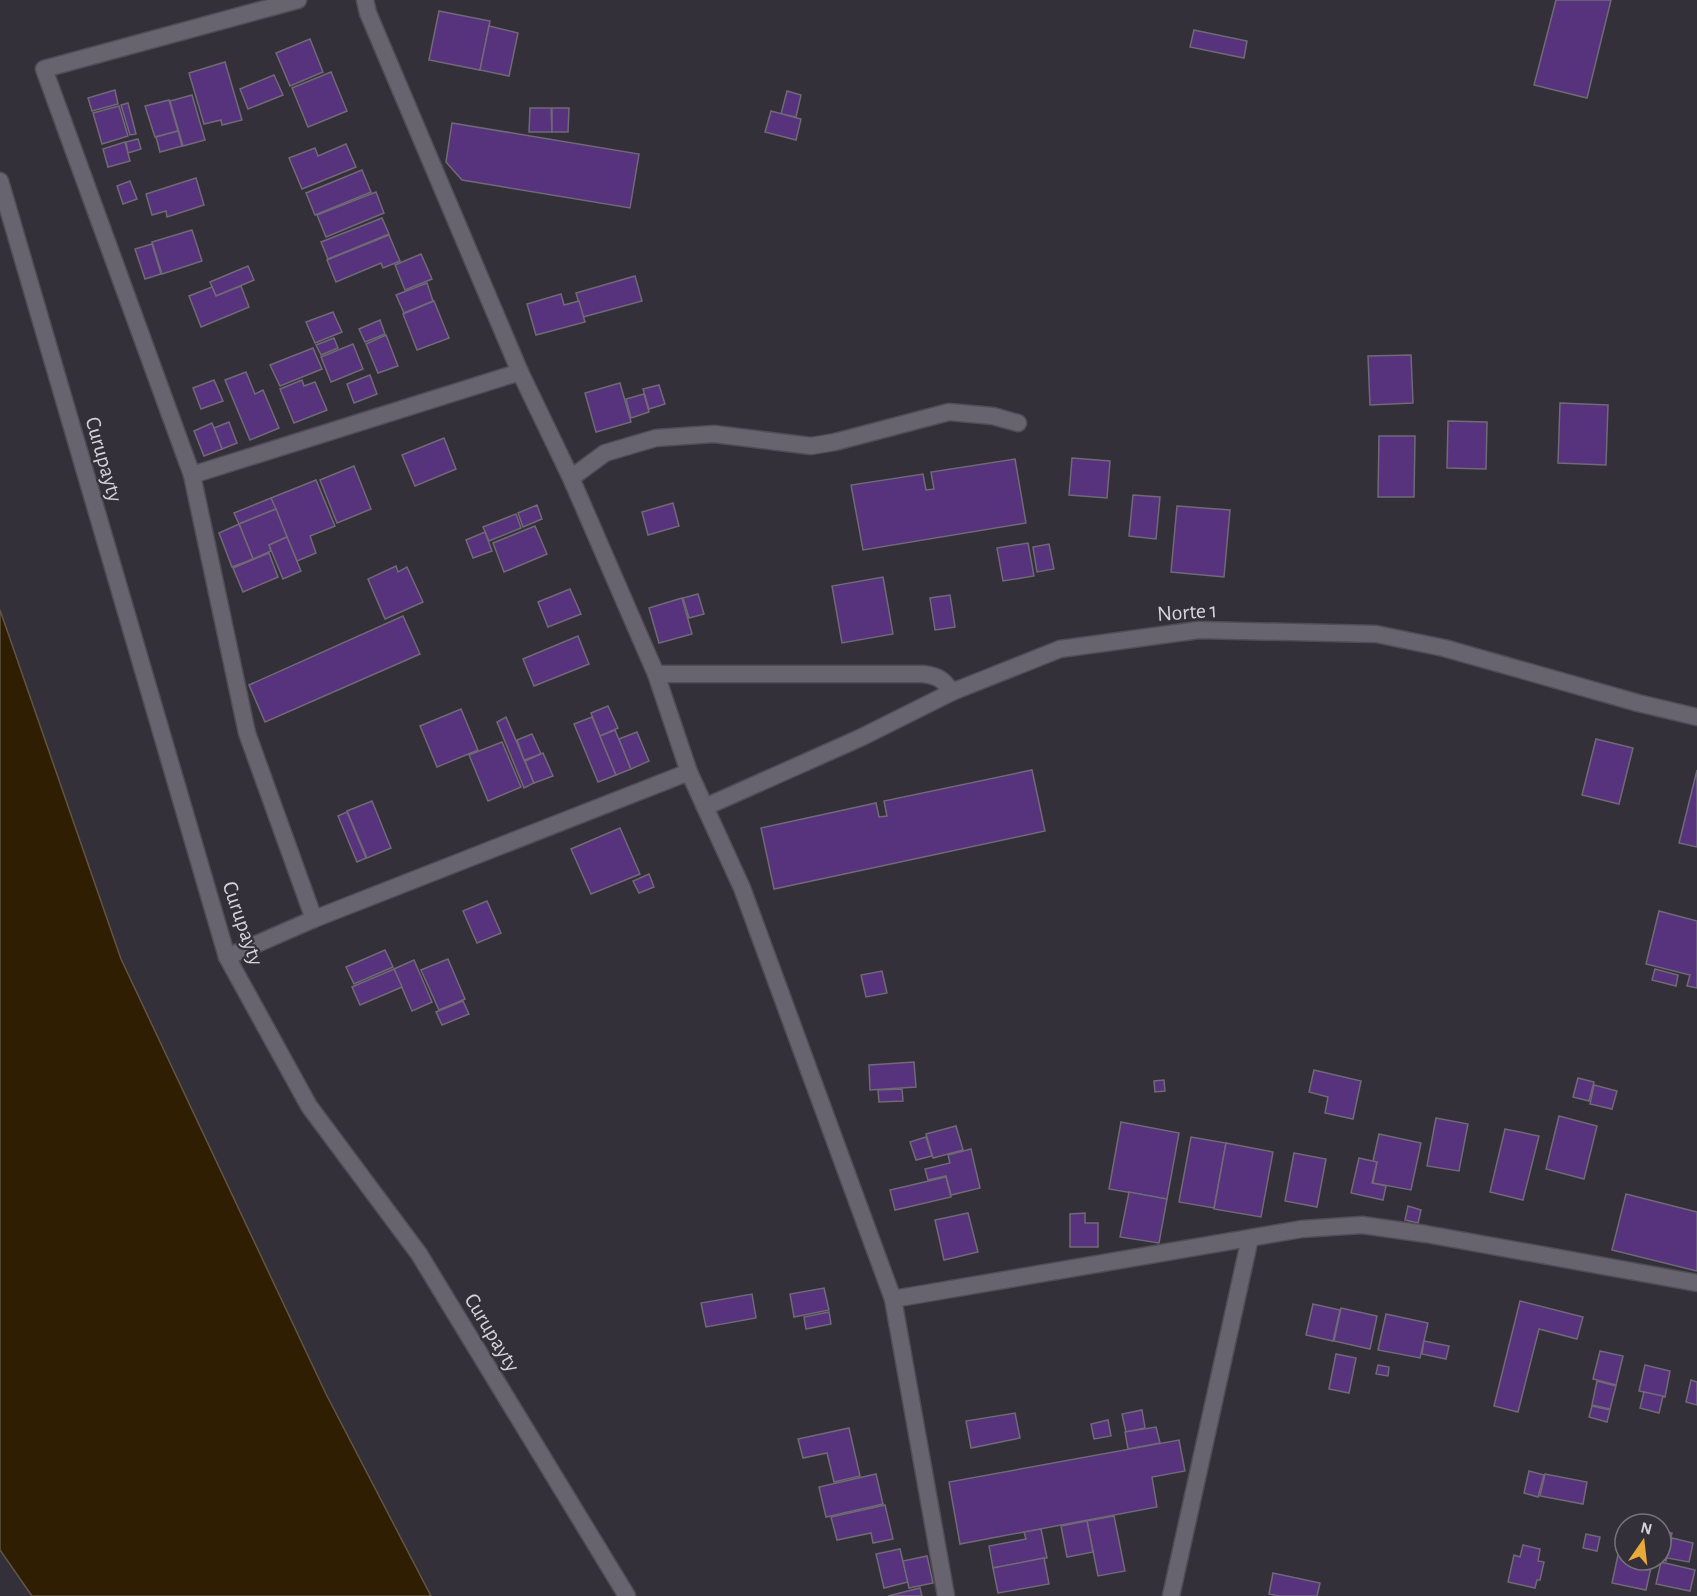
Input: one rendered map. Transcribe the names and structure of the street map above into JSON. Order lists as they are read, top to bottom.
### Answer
{
  "streets": {
    "street": ["Curupayty", "Norte 1"]
  },
  "north": "top"
}
